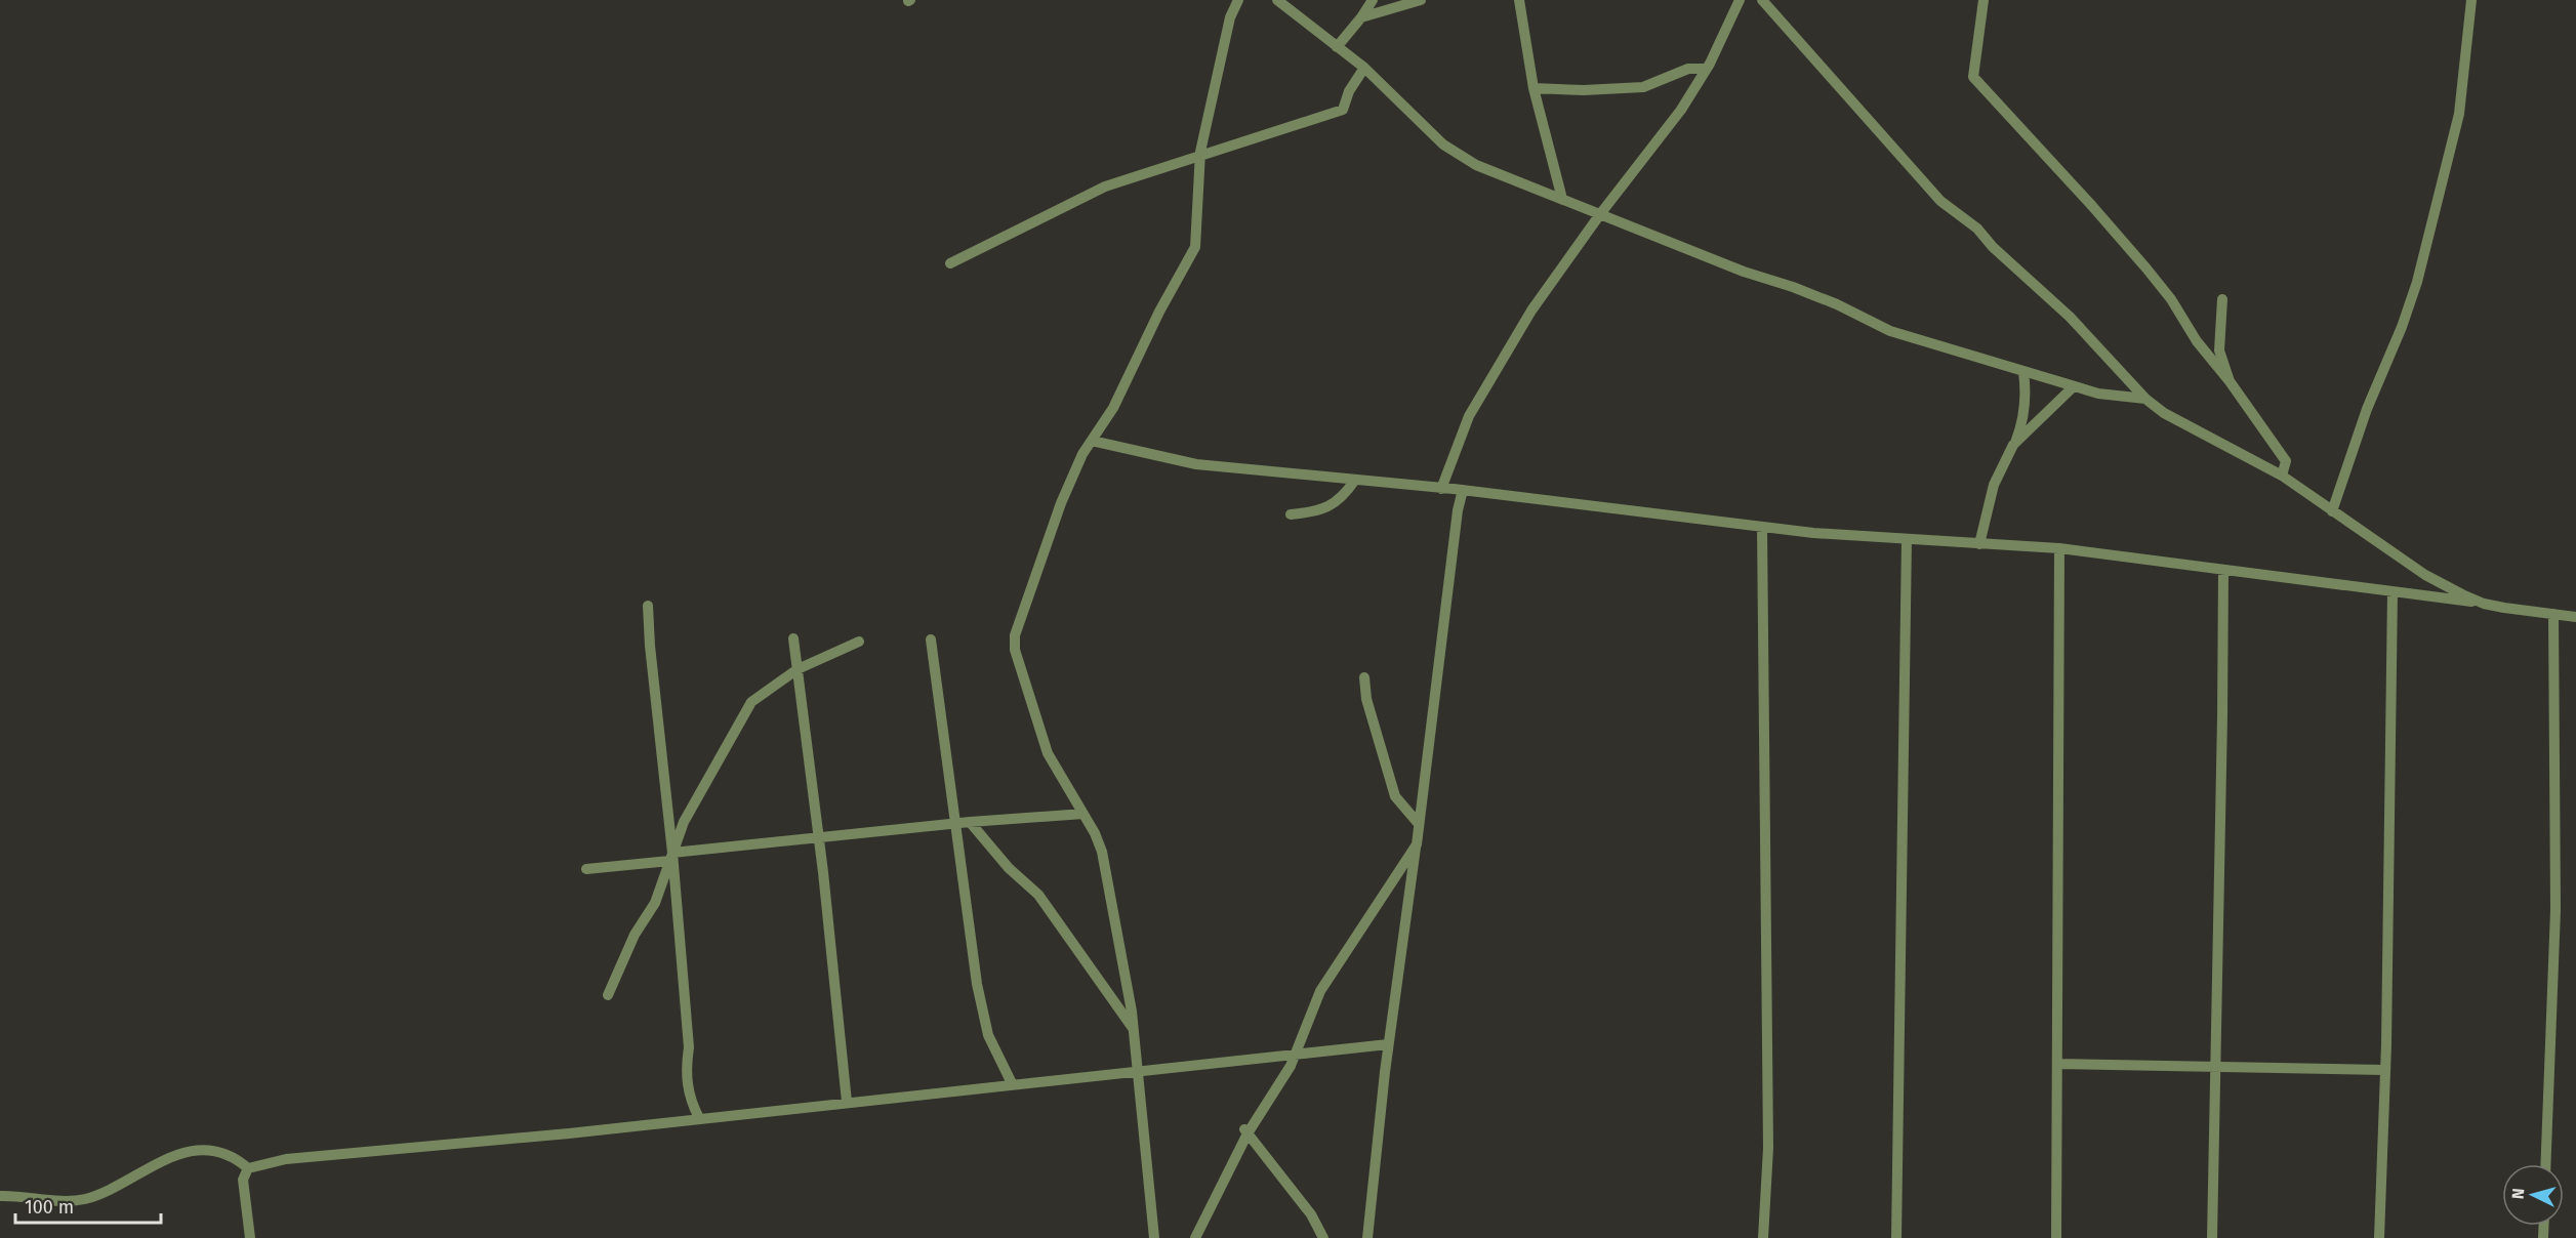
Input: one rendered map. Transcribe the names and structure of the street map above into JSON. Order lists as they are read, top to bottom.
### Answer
{
  "scale_bar": "100 m",
  "north": "left"
}
